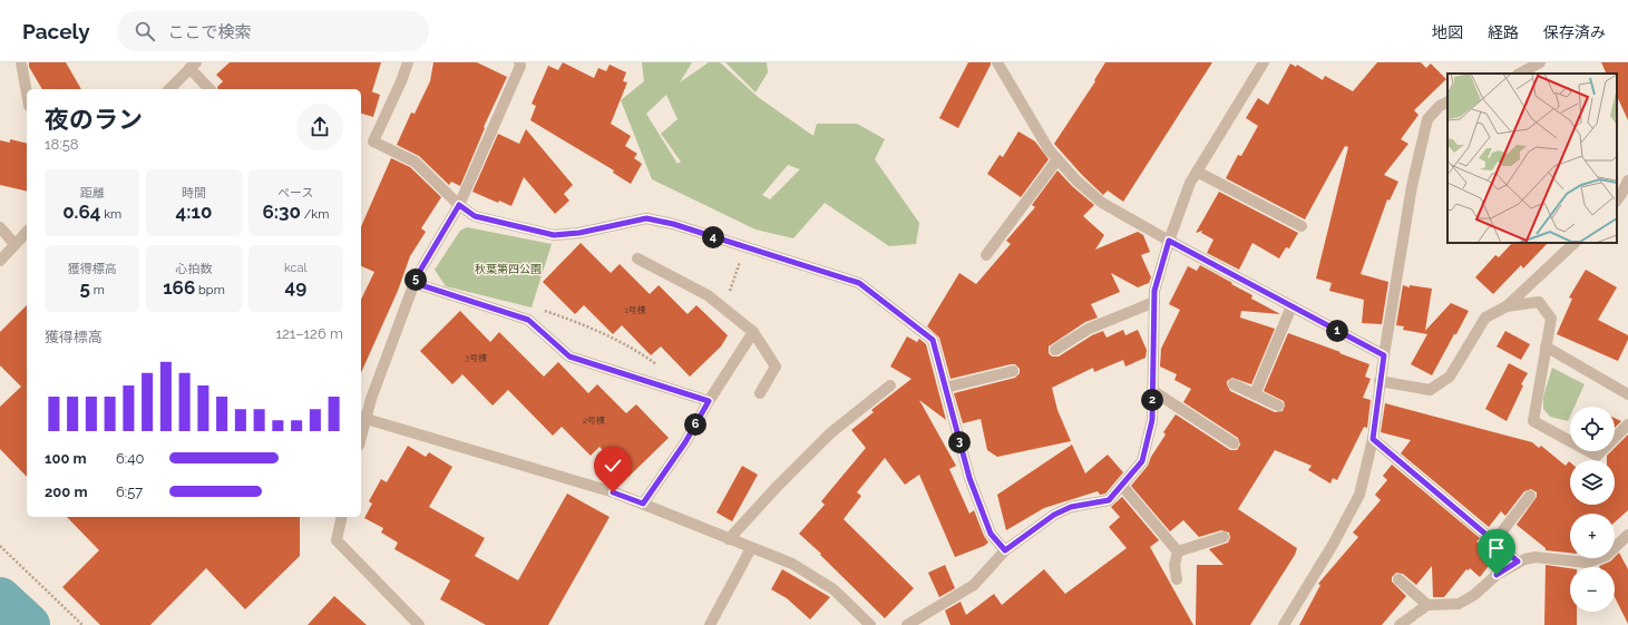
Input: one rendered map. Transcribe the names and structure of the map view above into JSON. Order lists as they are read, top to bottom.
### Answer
{
  "parks": ["秋葉第四公園"],
  "house_numbers": ["1号棟", "3号棟", "2号棟"],
  "page": {
    "header": "Pacely",
    "search": "ここで検索",
    "nav": ["地図", "経路", "保存済み"],
    "heading": ["夜のラン", "18:58"],
    "stats": [
      ["距離", "0.64 km"],
      ["時間", "4:10"],
      ["ペース", "6:30 /km"],
      ["獲得標高", "5 m"],
      ["心拍数", "166 bpm"],
      ["kcal", "49"]
    ],
    "pins": [
      "4",
      "5",
      "1",
      "2",
      "6",
      "3"
    ],
    "chart": ["獲得標高", "121–126 m"],
    "map_buttons": ["+", "−"],
    "list": [
      {
        "name": "100 m",
        "note": "6:40"
      },
      {
        "name": "200 m",
        "note": "6:57"
      }
    ]
  }
}
